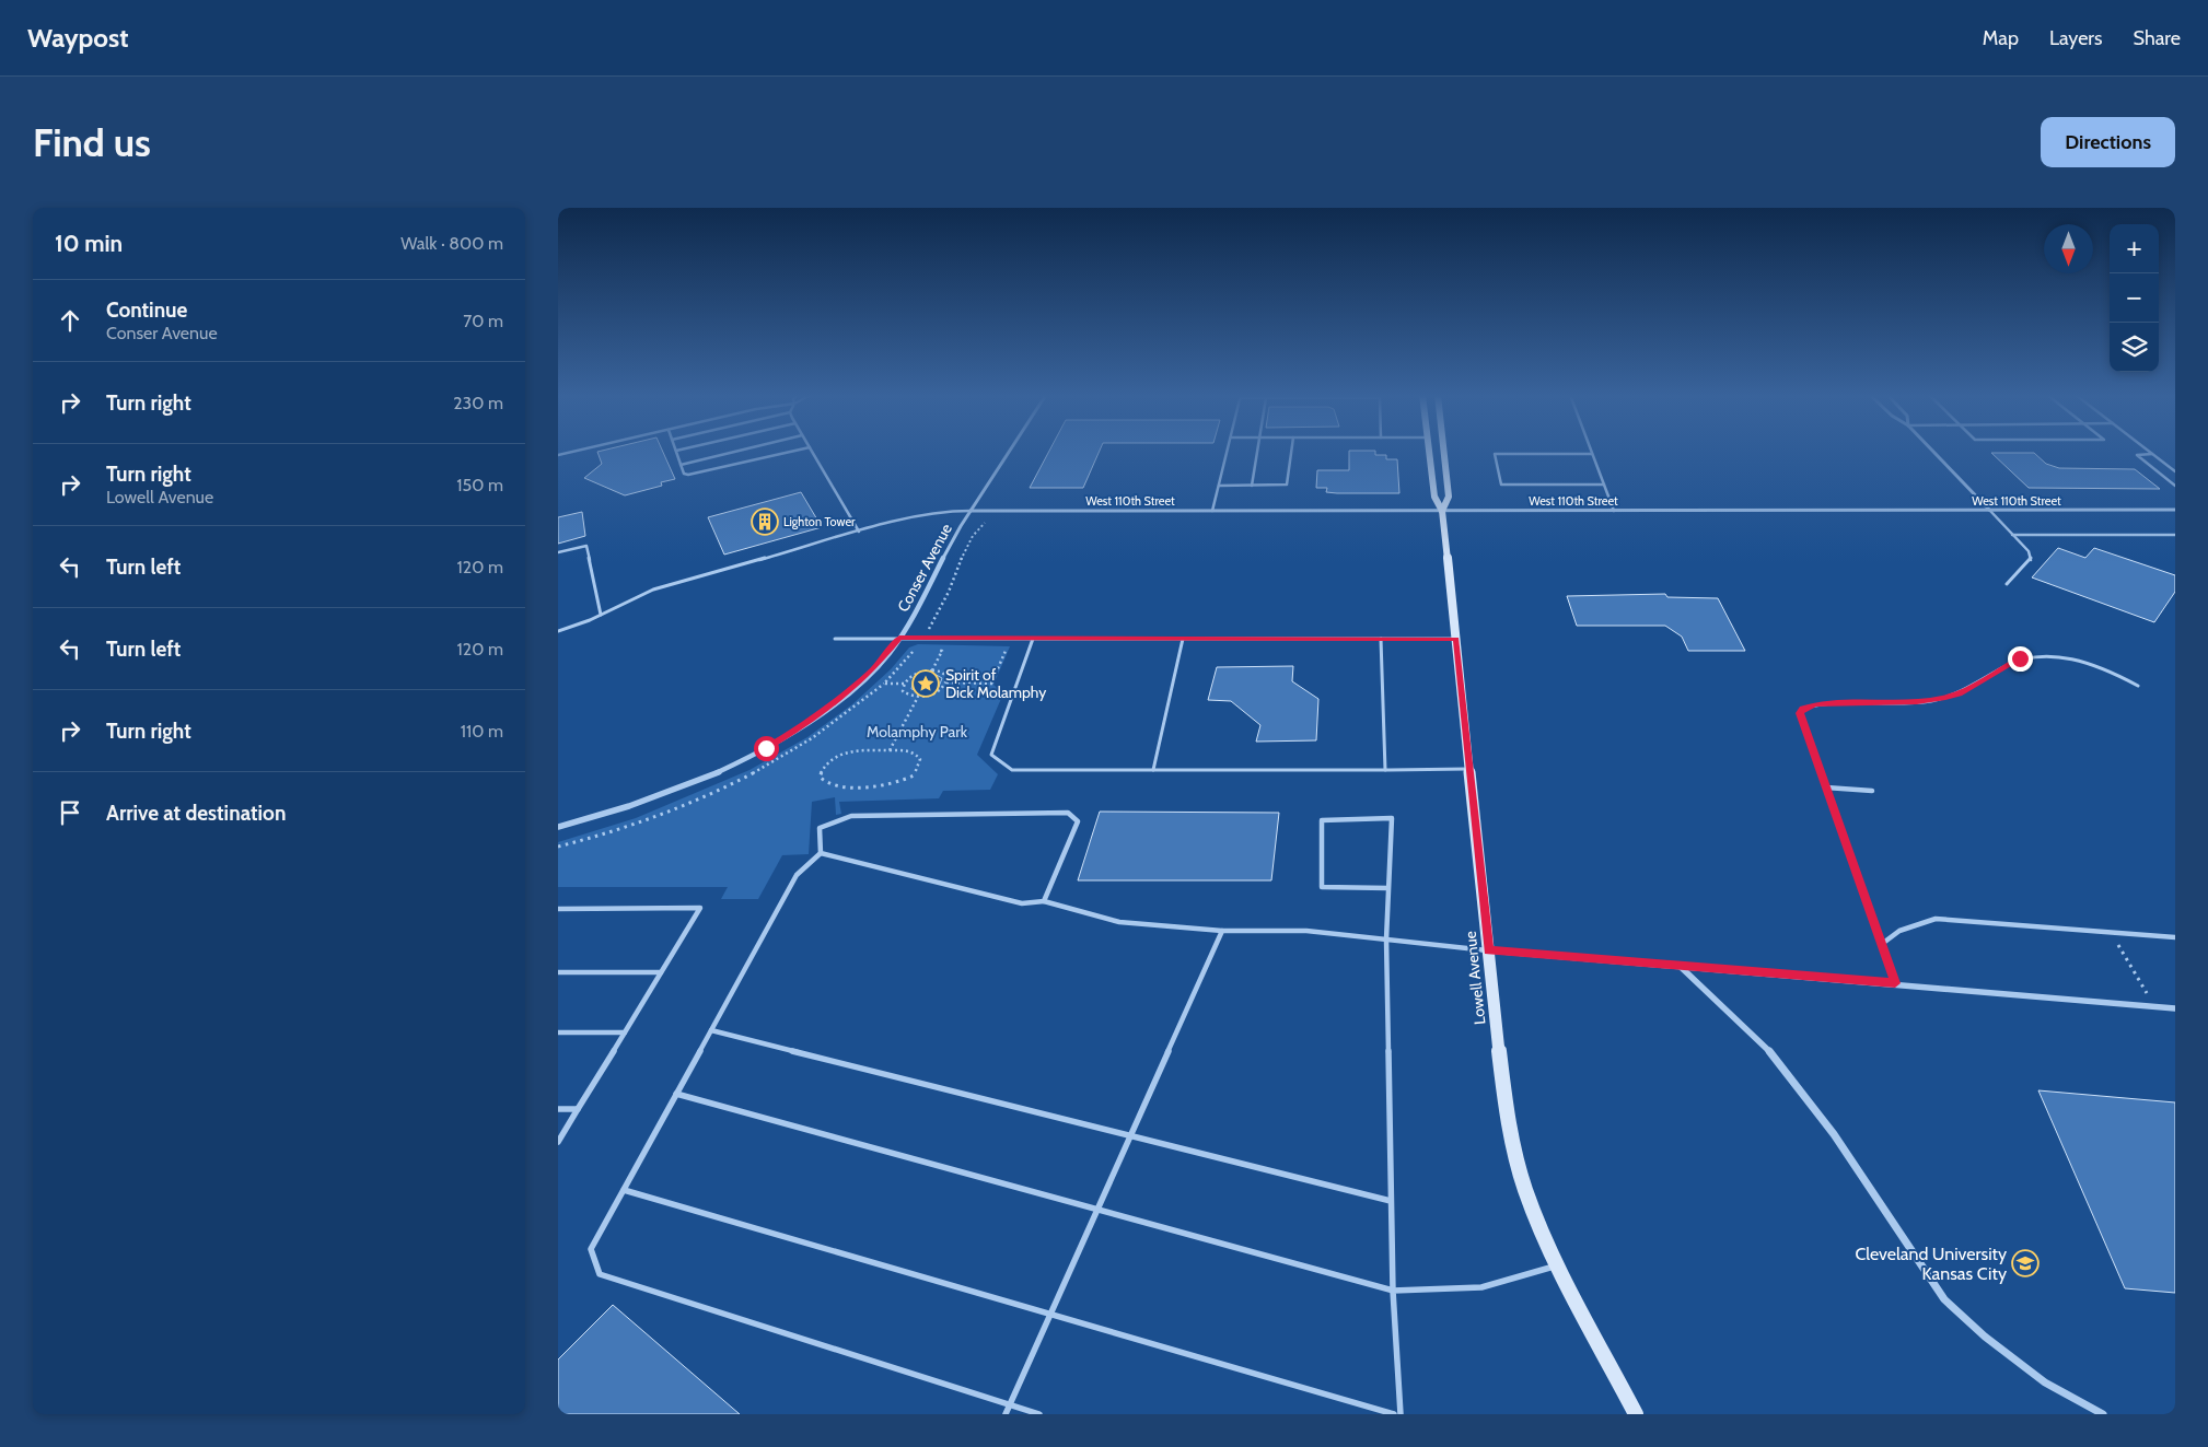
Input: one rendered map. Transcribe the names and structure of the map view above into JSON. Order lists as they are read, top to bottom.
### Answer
{
  "streets": {
    "street": ["West 110th Street", "Conser Avenue", "Lowell Avenue"]
  },
  "crossings": [
    ["West 110th Street", "Conser Avenue"],
    ["West 110th Street", "Lowell Avenue"]
  ],
  "parks": ["Molamphy Park"],
  "places": {
    "building": ["Lighton Tower"],
    "place": ["Spirit of Dick Molamphy"],
    "school or university": ["Cleveland University Kansas City"]
  },
  "north": "bottom",
  "page": {
    "header": "Waypost",
    "nav": ["Map", "Layers", "Share"],
    "buttons": "Directions",
    "title": "Find us",
    "heading": ["10 min", "Walk · 800 m"],
    "map_buttons": ["+", "−"],
    "list": [
      ["Continue", "Conser Avenue", "70 m"],
      ["Turn right", "230 m"],
      ["Turn right", "Lowell Avenue", "150 m"],
      ["Turn left", "120 m"],
      ["Turn left", "120 m"],
      ["Turn right", "110 m"],
      "Arrive at destination"
    ]
  }
}
